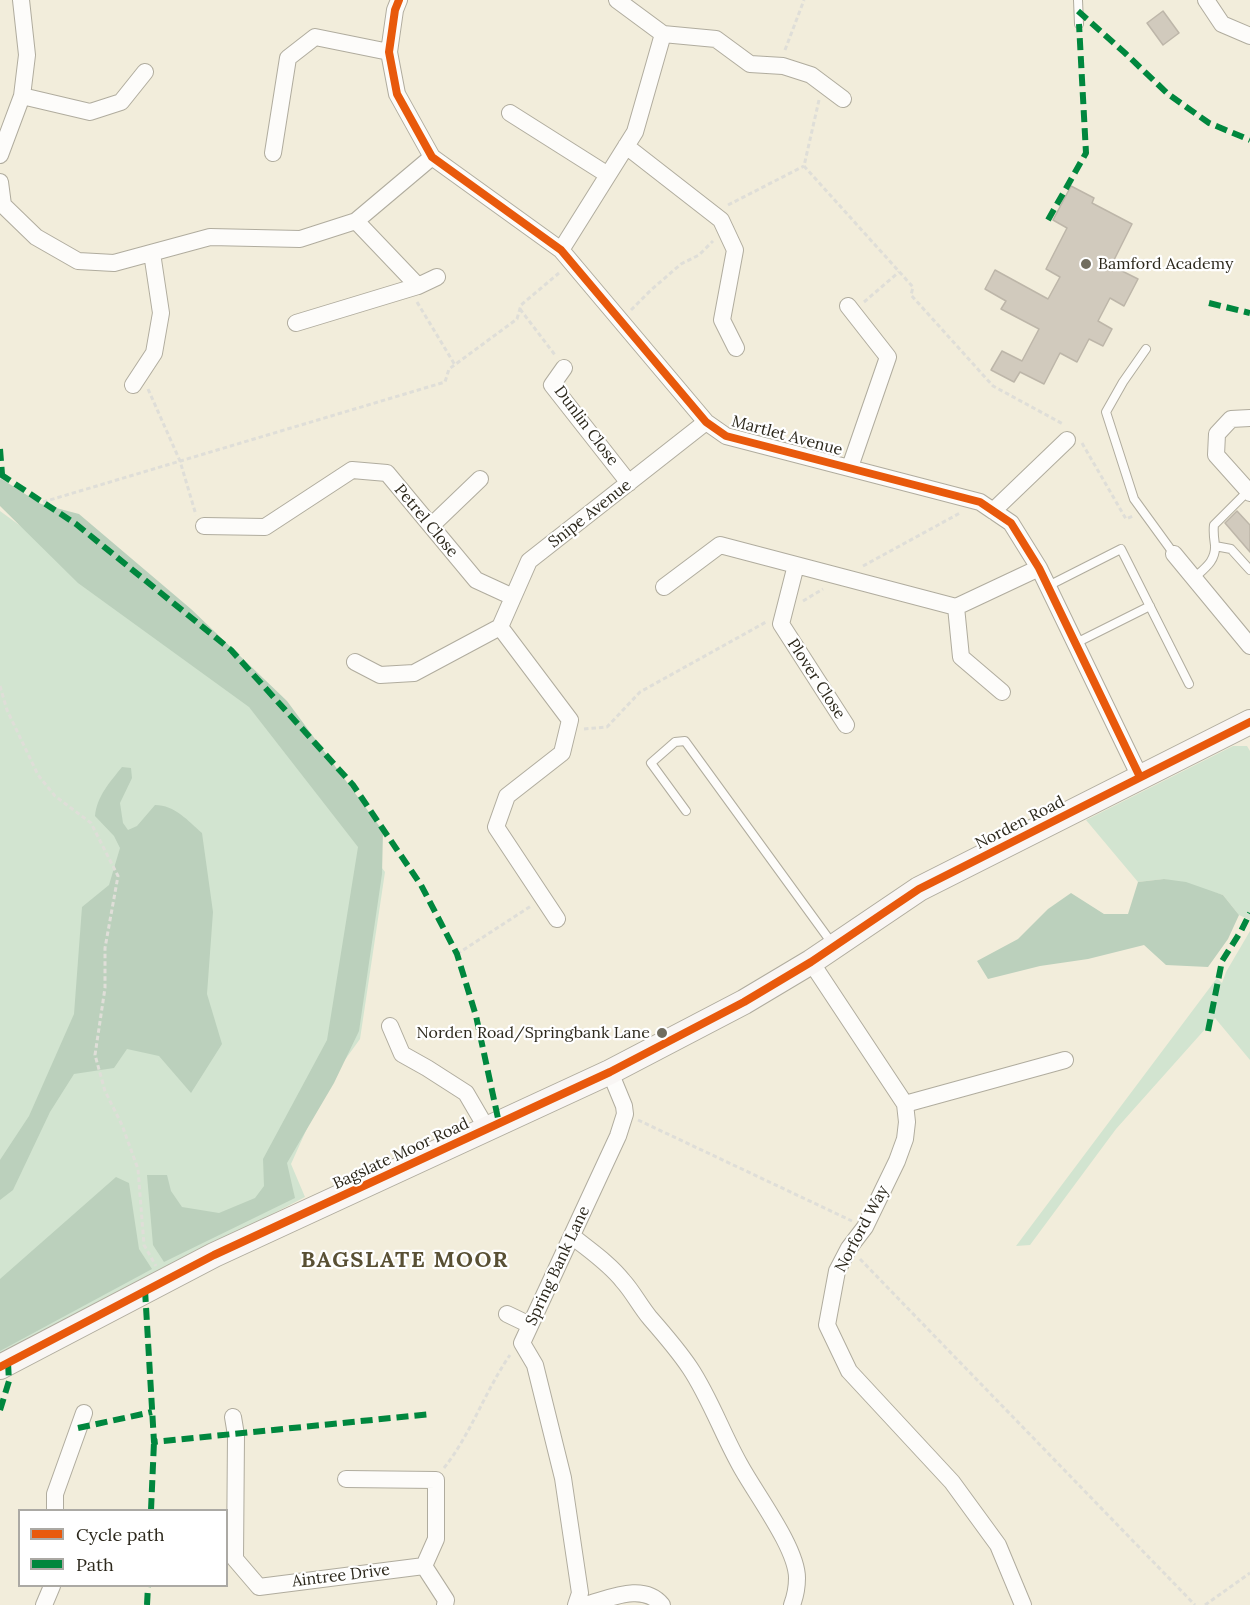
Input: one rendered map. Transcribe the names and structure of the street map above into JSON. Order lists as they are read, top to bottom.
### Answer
{
  "streets": {
    "street": [
      "Dunlin Close",
      "Martlet Avenue",
      "Snipe Avenue",
      "Petrel Close",
      "Plover Close",
      "Norden Road",
      "Bagslate Moor Road",
      "Norford Way",
      "Spring Bank Lane",
      "Aintree Drive"
    ]
  },
  "crossings": [
    ["Dunlin Close", "Snipe Avenue"],
    ["Martlet Avenue", "Snipe Avenue"],
    ["Martlet Avenue", "Norden Road"],
    ["Snipe Avenue", "Petrel Close"],
    ["Norden Road", "Bagslate Moor Road"]
  ],
  "districts": ["BAGSLATE MOOR"],
  "places": ["Bamford Academy", "Norden Road/Springbank Lane"],
  "legend": ["Cycle path", "Path"]
}
